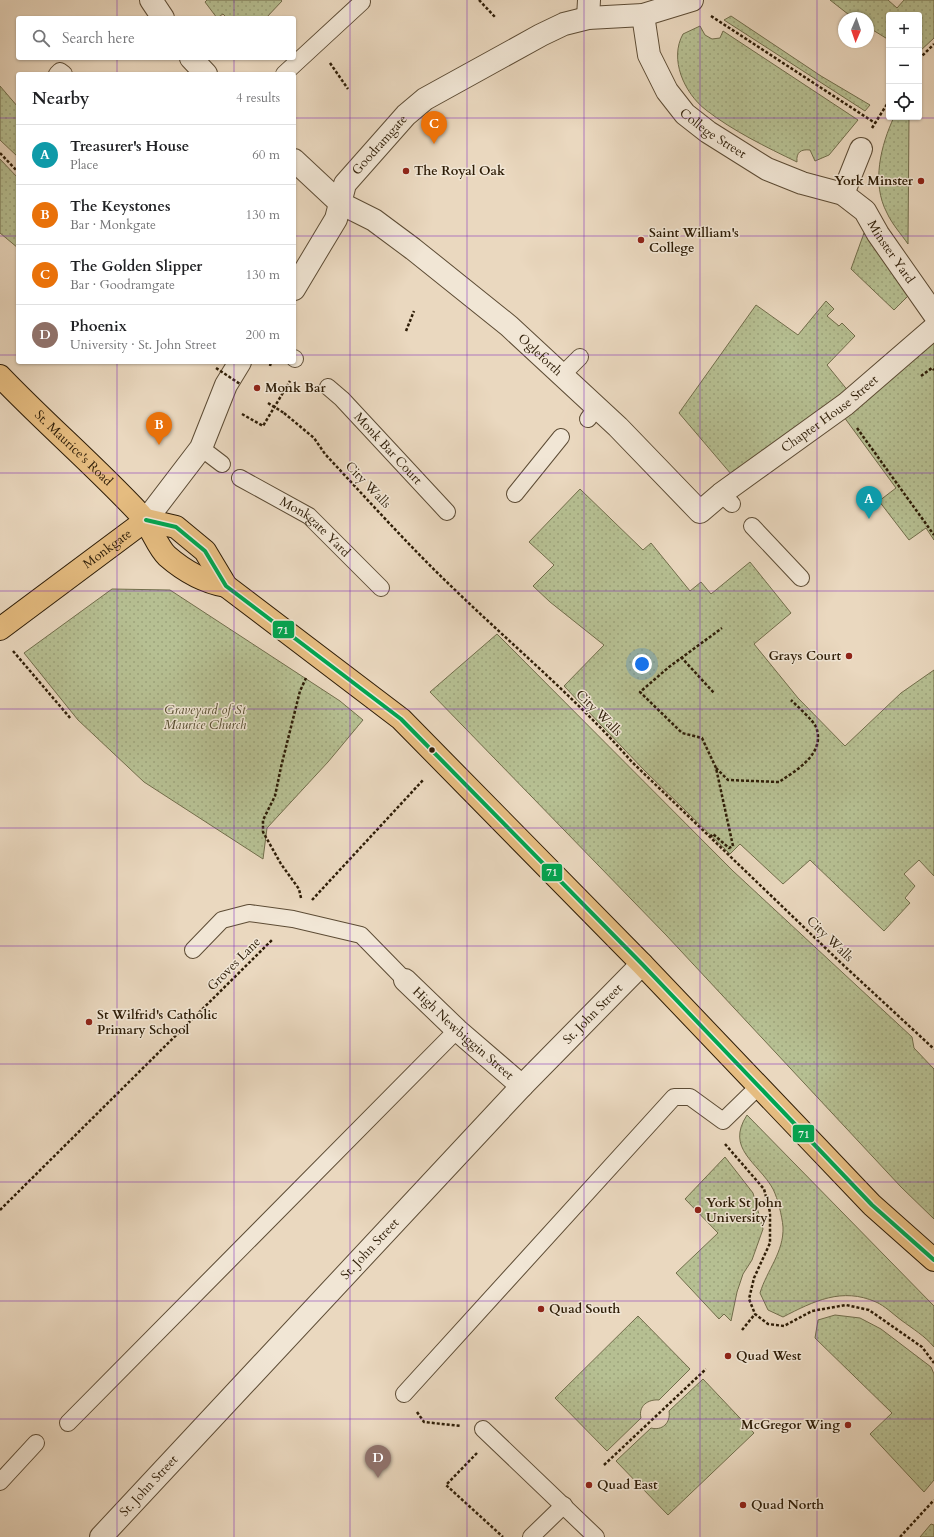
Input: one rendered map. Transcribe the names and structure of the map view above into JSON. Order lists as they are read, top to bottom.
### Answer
{
  "streets": {
    "main road": ["St. Maurice's Road", "Monkgate"],
    "street": [
      "College Street",
      "Goodramgate",
      "Minster Yard",
      "Ogleforth",
      "Chapter House Street",
      "St. John Street",
      "High Newbiggin Street"
    ],
    "lane": ["Monk Bar Court", "Monkgate Yard"],
    "path": ["City Walls", "Groves Lane"]
  },
  "crossings": [
    ["College Street", "Goodramgate"],
    ["College Street", "Minster Yard"],
    ["Goodramgate", "Ogleforth"],
    ["Ogleforth", "Chapter House Street"],
    ["St. Maurice's Road", "Monkgate"],
    ["St. John Street", "High Newbiggin Street"]
  ],
  "parks": ["Graveyard of St Maurice Church"],
  "places": [
    "The Royal Oak",
    "York Minster",
    "Saint William's College",
    "Monk Bar",
    "Grays Court",
    "St Wilfrid's Catholic Primary School",
    "York St John University",
    "Quad South",
    "Quad West",
    "McGregor Wing",
    "Quad East",
    "Quad North"
  ],
  "lines": ["transit line 71"],
  "north": "bottom",
  "page": {
    "map_buttons": ["+", "−"],
    "search": "Search here",
    "heading": ["Nearby", "4 results"],
    "pins": [
      "C",
      "B",
      "A",
      "D"
    ],
    "list": [
      {
        "mark": "A",
        "name": "Treasurer's House",
        "note": "Place",
        "value": "60 m"
      },
      {
        "mark": "B",
        "name": "The Keystones",
        "note": "Bar · Monkgate",
        "value": "130 m"
      },
      {
        "mark": "C",
        "name": "The Golden Slipper",
        "note": "Bar · Goodramgate",
        "value": "130 m"
      },
      {
        "mark": "D",
        "name": "Phoenix",
        "note": "University · St. John Street",
        "value": "200 m"
      }
    ]
  }
}
